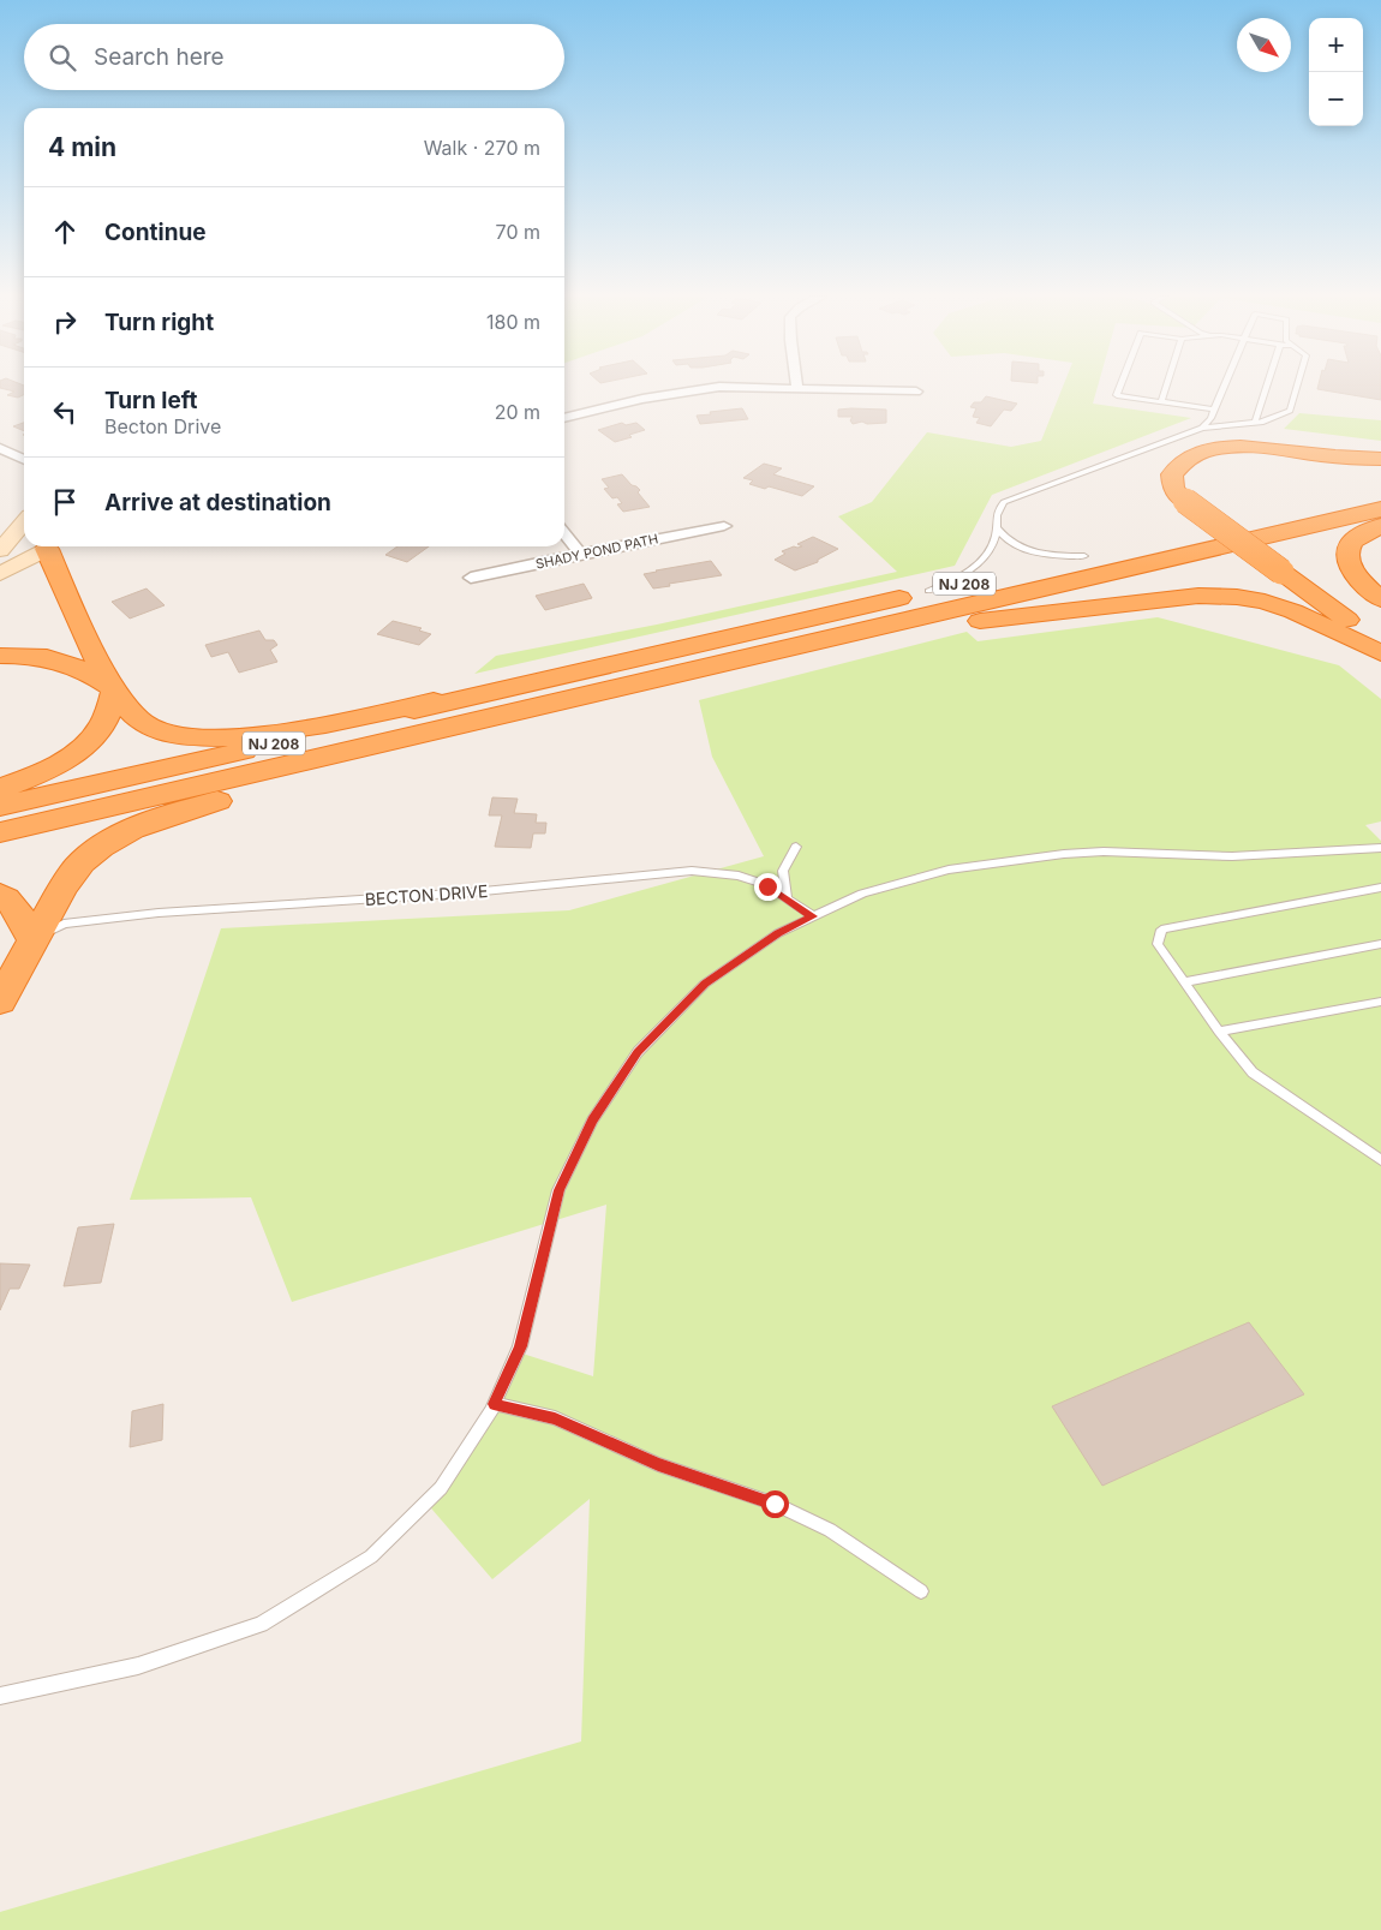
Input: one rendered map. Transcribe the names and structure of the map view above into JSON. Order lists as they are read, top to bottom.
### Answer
{
  "streets": {
    "highway": ["NJ 208"],
    "street": ["SHADY POND PATH"],
    "lane": ["BECTON DRIVE"]
  },
  "north": "bottom right",
  "page": {
    "map_buttons": ["+", "−"],
    "search": "Search here",
    "heading": ["4 min", "Walk · 270 m"],
    "list": [
      ["Continue", "70 m"],
      ["Turn right", "180 m"],
      ["Turn left", "Becton Drive", "20 m"],
      "Arrive at destination"
    ]
  }
}
